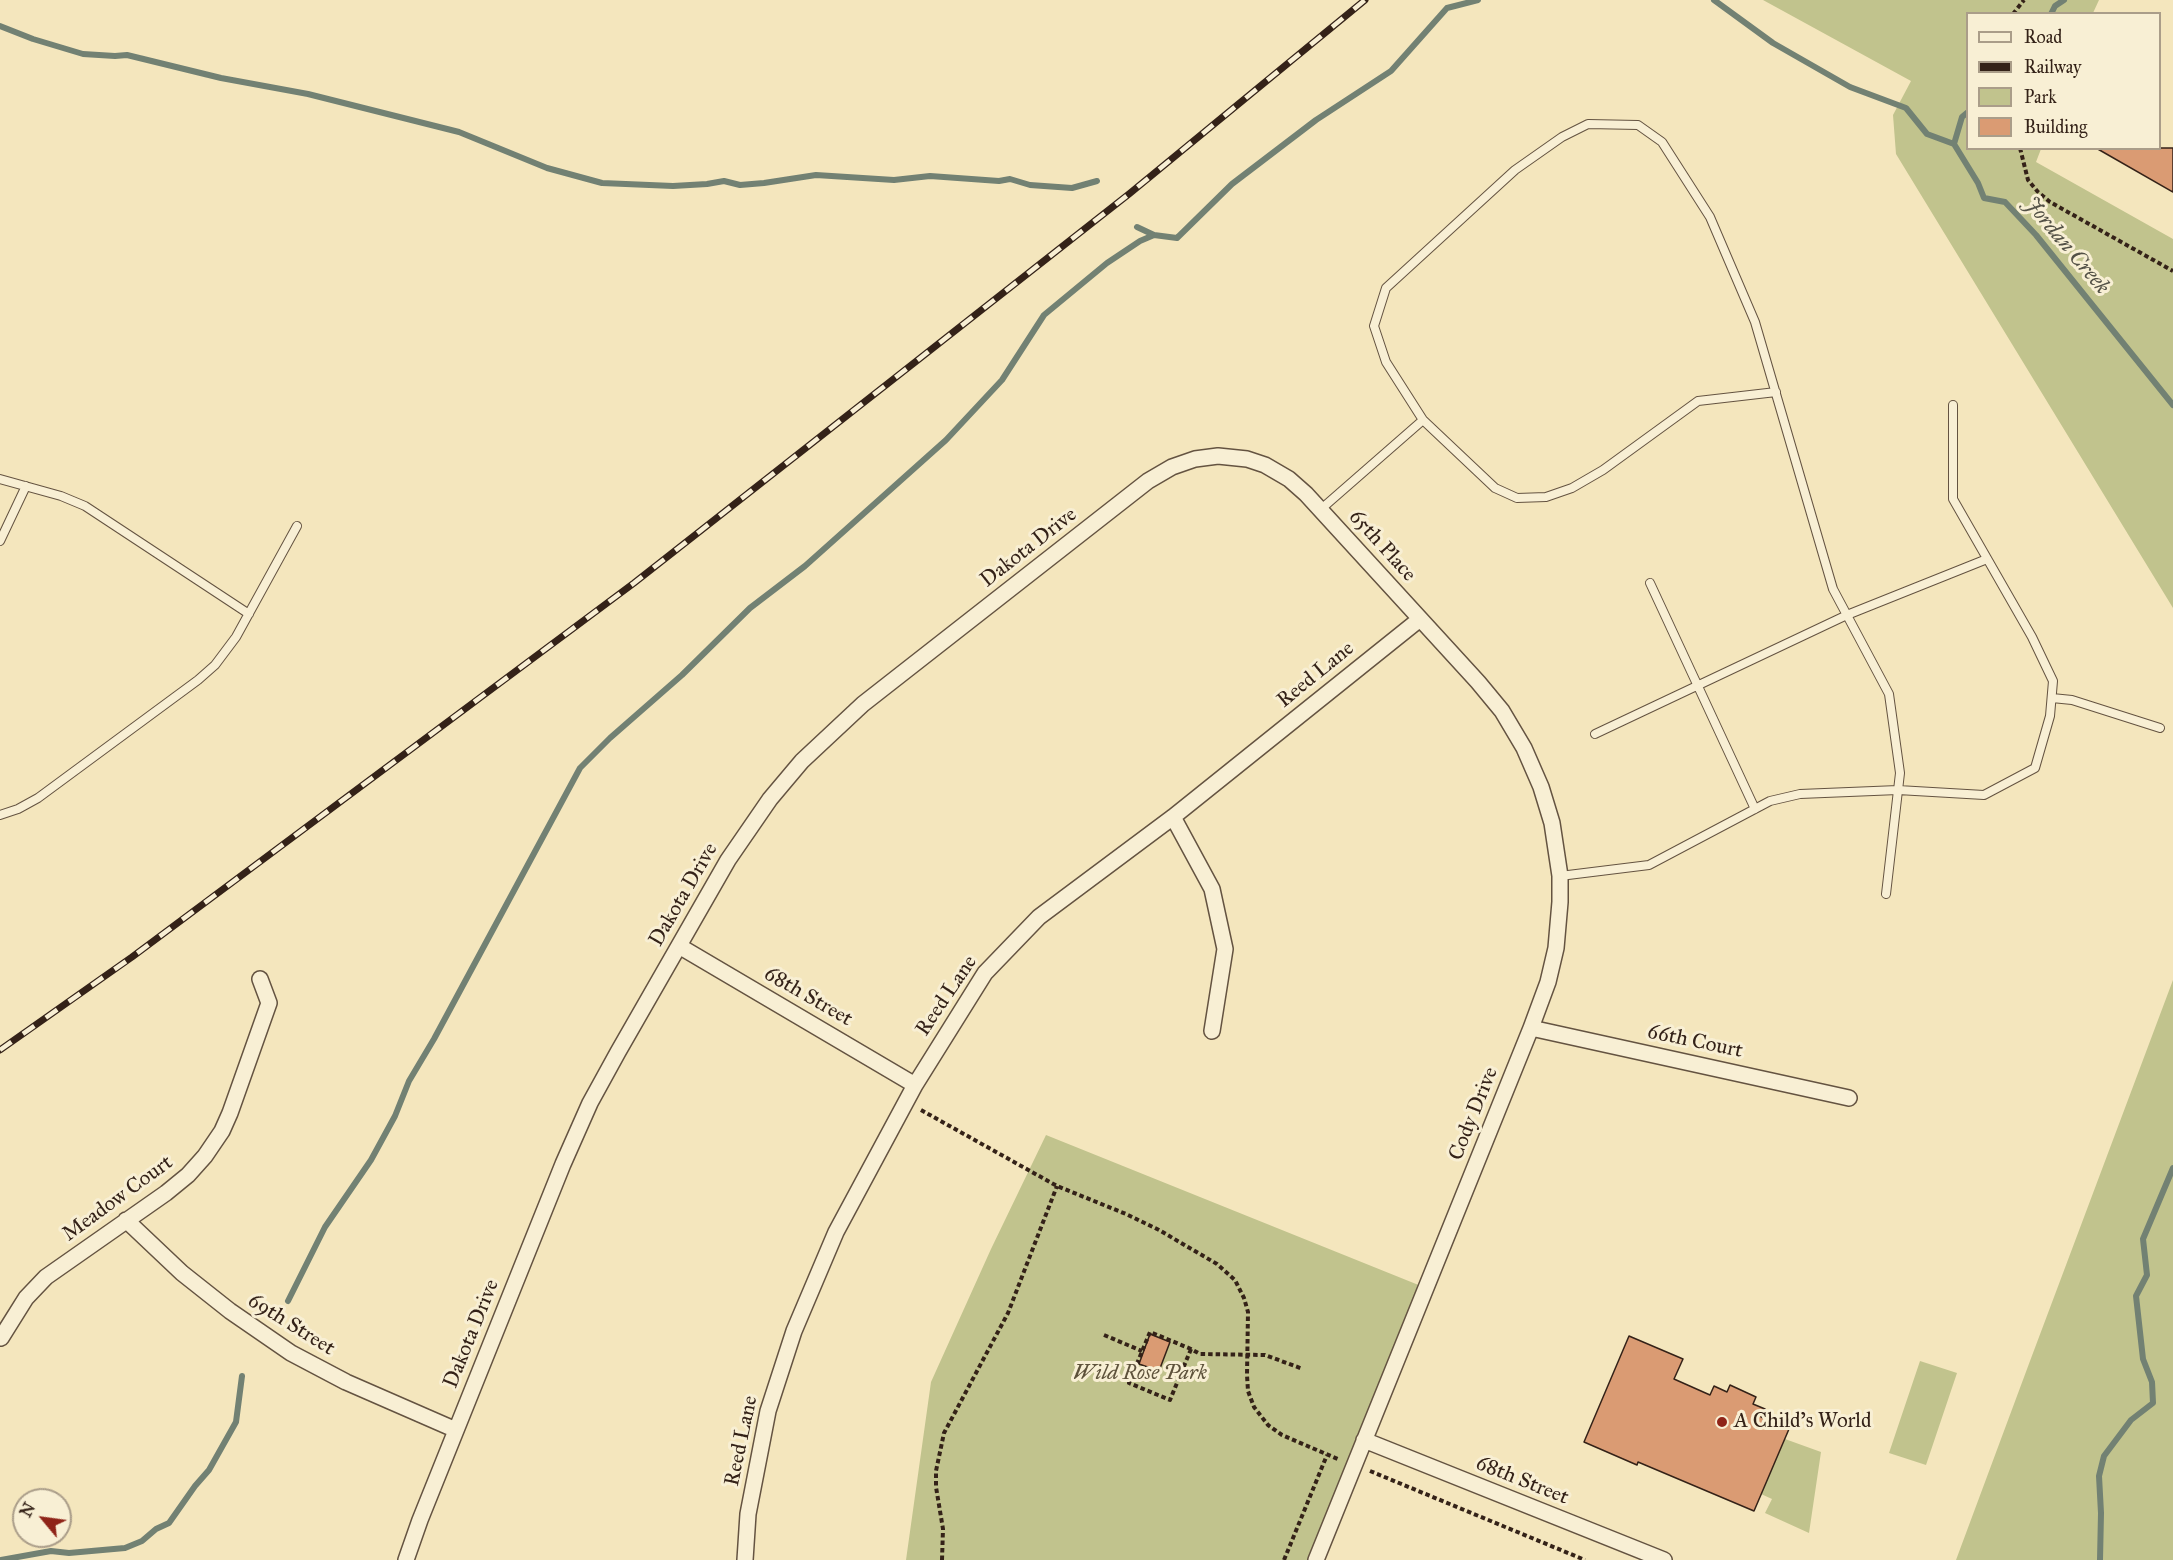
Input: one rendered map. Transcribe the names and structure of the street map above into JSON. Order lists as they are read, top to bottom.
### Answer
{
  "streets": {
    "street": [
      "65th Place",
      "Dakota Drive",
      "Reed Lane",
      "68th Street",
      "66th Court",
      "Cody Drive",
      "Meadow Court",
      "69th Street"
    ]
  },
  "crossings": [
    ["65th Place", "Dakota Drive"],
    ["65th Place", "Reed Lane"],
    ["65th Place", "Cody Drive"],
    ["Dakota Drive", "68th Street"],
    ["Dakota Drive", "69th Street"],
    ["Reed Lane", "68th Street"],
    ["68th Street", "Cody Drive"],
    ["66th Court", "Cody Drive"],
    ["Meadow Court", "69th Street"]
  ],
  "water": ["Jordan Creek"],
  "parks": ["Wild Rose Park"],
  "places": ["A Child's World"],
  "legend": [
    "Road",
    "Railway",
    "Park",
    "Building"
  ],
  "north": "top left"
}
